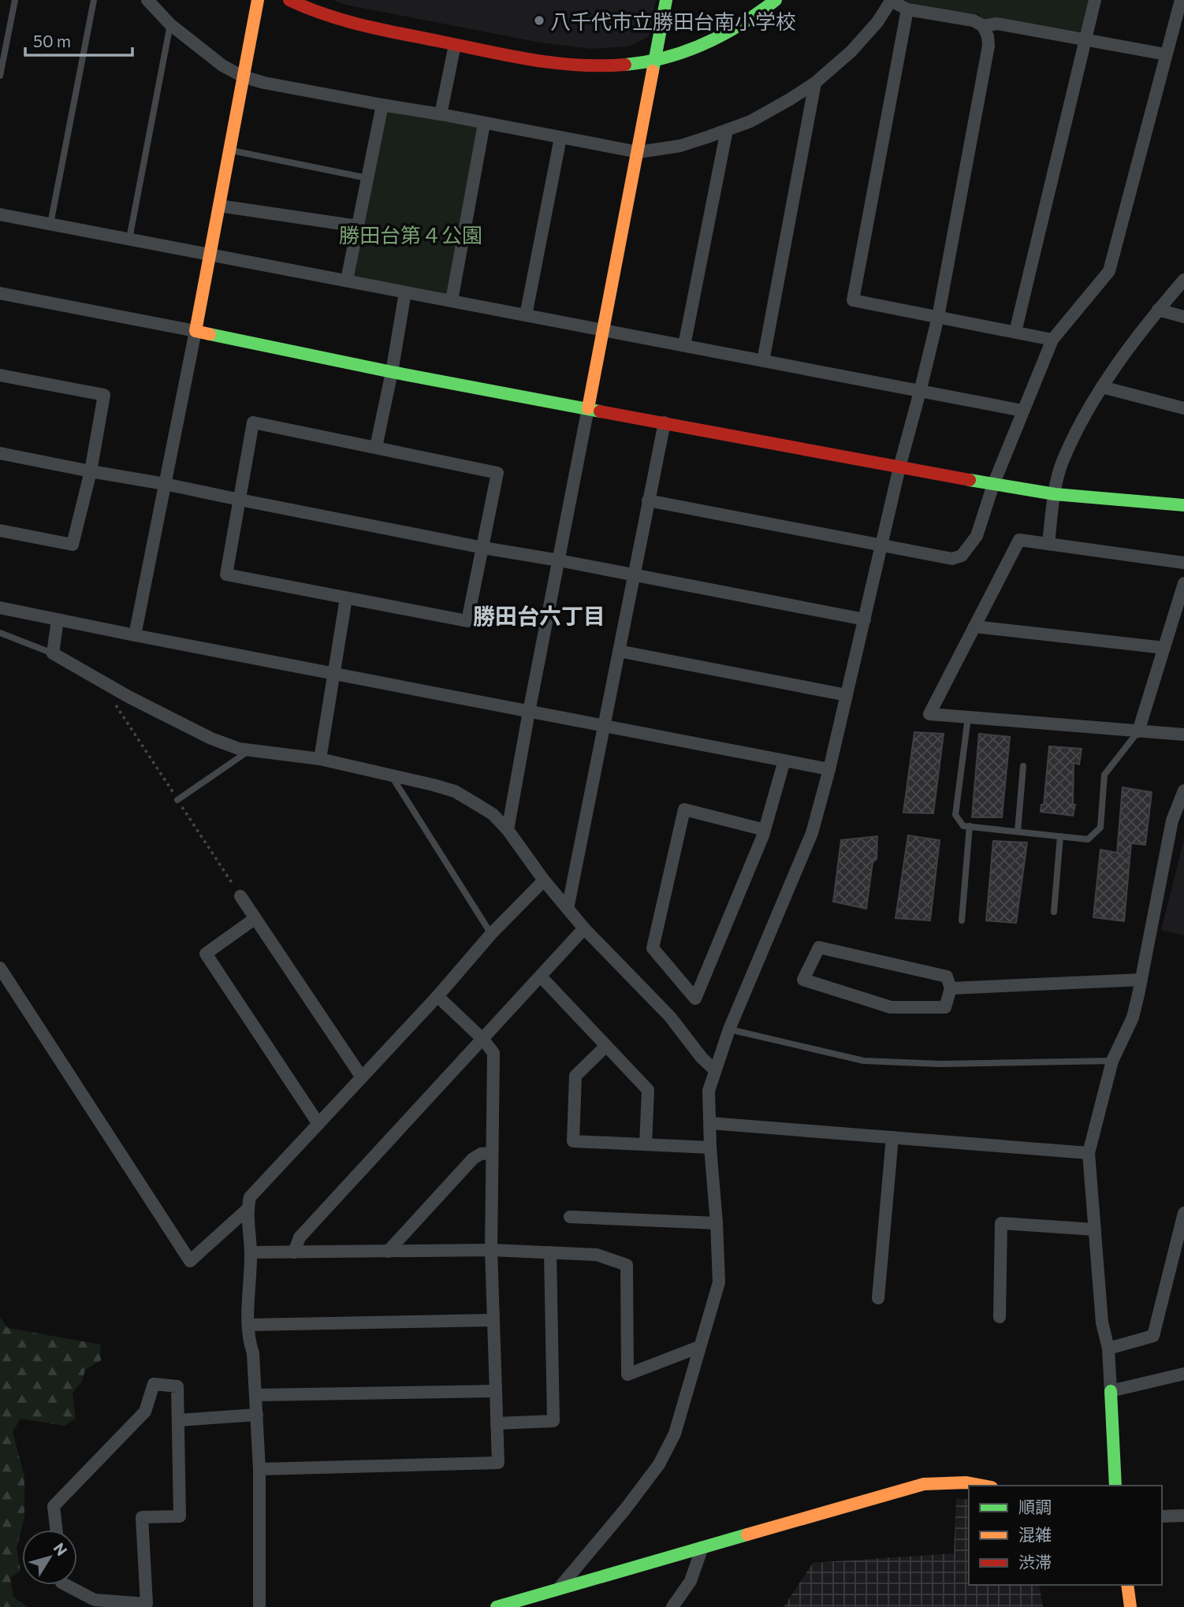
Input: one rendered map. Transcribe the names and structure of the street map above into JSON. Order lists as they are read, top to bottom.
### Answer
{
  "districts": ["勝田台六丁目"],
  "parks": ["勝田台第４公園"],
  "places": ["八千代市立勝田台南小学校"],
  "legend": ["順調", "混雑", "渋滞"],
  "scale_bar": "50 m",
  "north": "top right"
}
